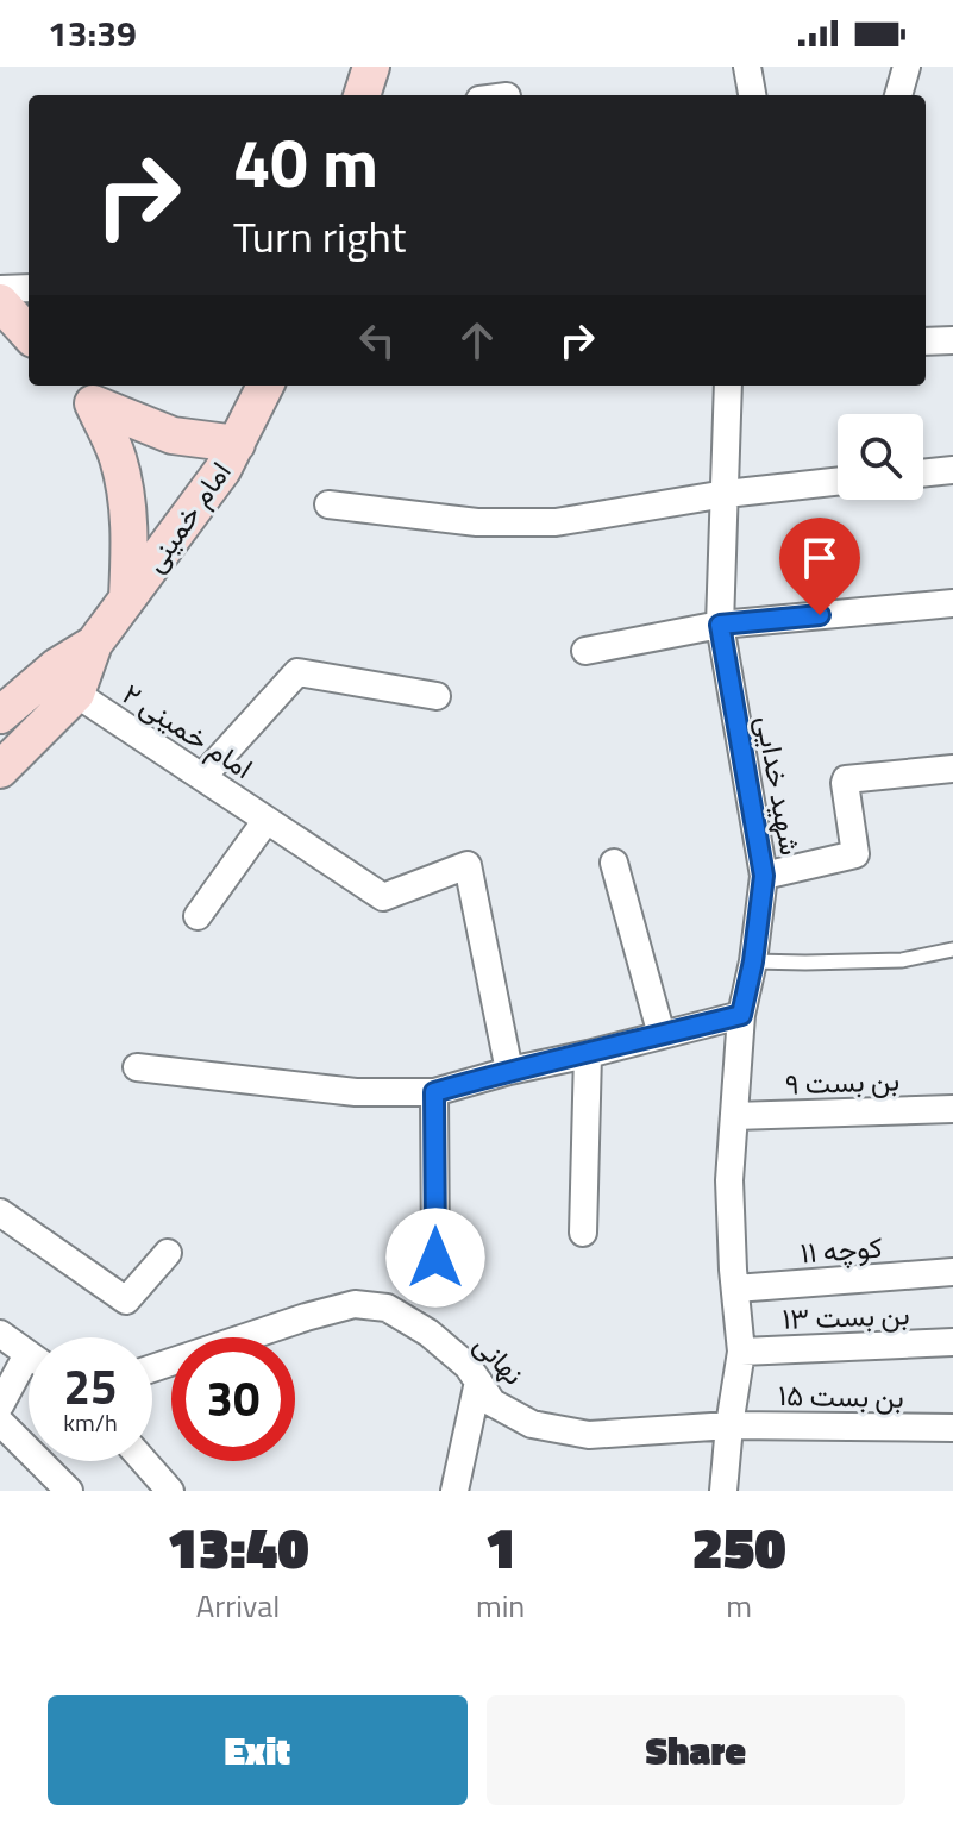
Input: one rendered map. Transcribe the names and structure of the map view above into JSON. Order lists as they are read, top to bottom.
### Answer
{
  "streets": {
    "street": [
      "امام خمینی",
      "امام خمینی ۲",
      "شهید خدایی",
      "بن بست ۹",
      "کوچه ۱۱",
      "بن بست ۱۳",
      "نهانی",
      "بن بست ۱۵"
    ]
  },
  "crossings": [
    ["امام خمینی", "امام خمینی ۲"],
    ["شهید خدایی", "بن بست ۹"],
    ["شهید خدایی", "کوچه ۱۱"],
    ["شهید خدایی", "بن بست ۱۳"],
    ["شهید خدایی", "نهانی"],
    ["شهید خدایی", "بن بست ۱۵"],
    ["نهانی", "بن بست ۱۵"]
  ],
  "page": {
    "status": "13:39",
    "turn": ["40 m", "Turn right"],
    "speed": "25 km/h",
    "limit": "30",
    "eta": [
      "13:40",
      "Arrival",
      "1",
      "min",
      "250",
      "m"
    ],
    "buttons": ["Exit", "Share"]
  }
}
